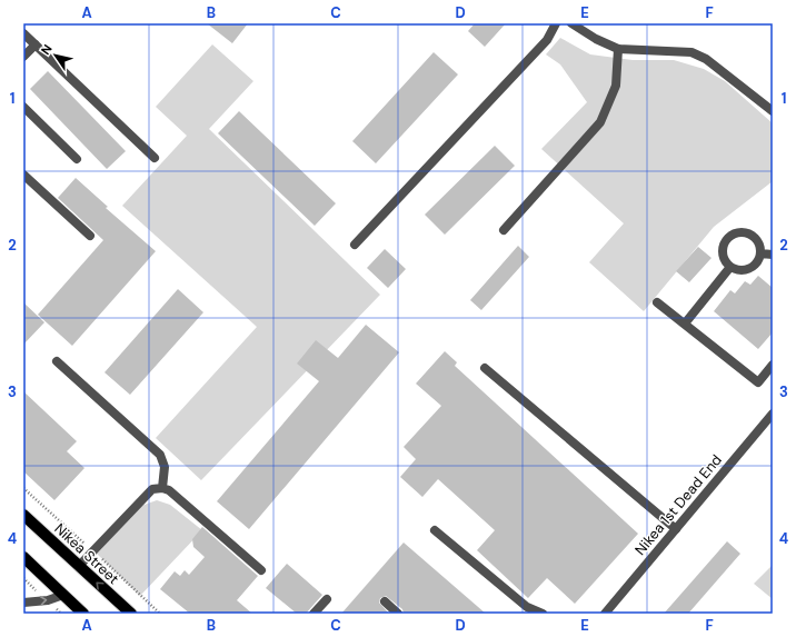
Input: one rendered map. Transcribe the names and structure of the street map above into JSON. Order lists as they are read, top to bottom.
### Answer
{
  "streets": {
    "main road": ["Nikea Street"],
    "street": ["Nikea 1st Dead End"]
  },
  "north": "top left",
  "grid": {
    "columns": [
      "A",
      "B",
      "C",
      "D",
      "E",
      "F"
    ],
    "rows": [
      "1",
      "2",
      "3",
      "4"
    ]
  }
}
